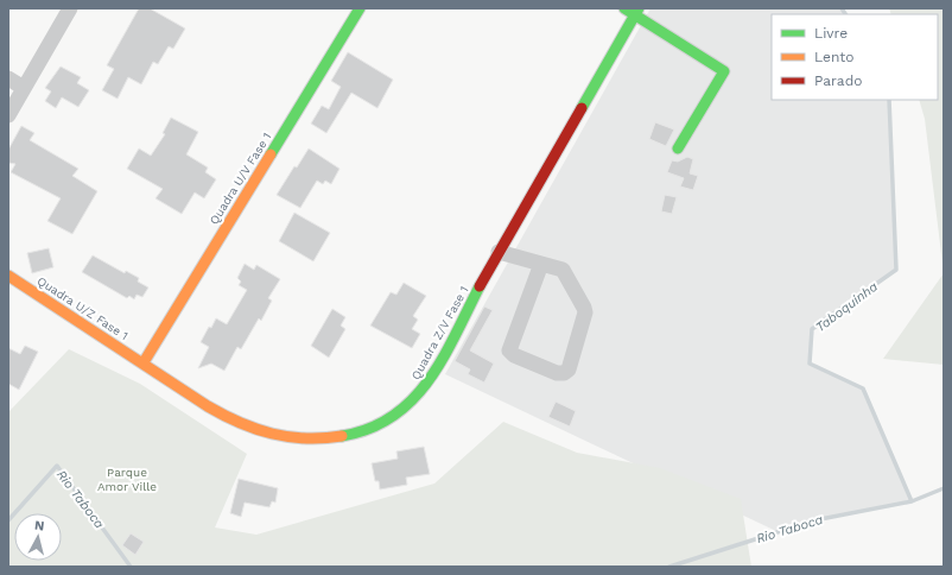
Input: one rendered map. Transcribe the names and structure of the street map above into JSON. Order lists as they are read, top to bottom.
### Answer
{
  "streets": {
    "street": ["Quadra U/V Fase 1", "Quadra U/Z Fase 1", "Quadra Z/V Fase 1"]
  },
  "crossings": [
    ["Quadra U/V Fase 1", "Quadra U/Z Fase 1"],
    ["Quadra U/V Fase 1", "Quadra Z/V Fase 1"],
    ["Quadra U/Z Fase 1", "Quadra Z/V Fase 1"]
  ],
  "water": ["Taboquinha", "Rio Taboca"],
  "parks": ["Parque Amor Ville"],
  "legend": ["Livre", "Lento", "Parado"],
  "north": "top"
}
